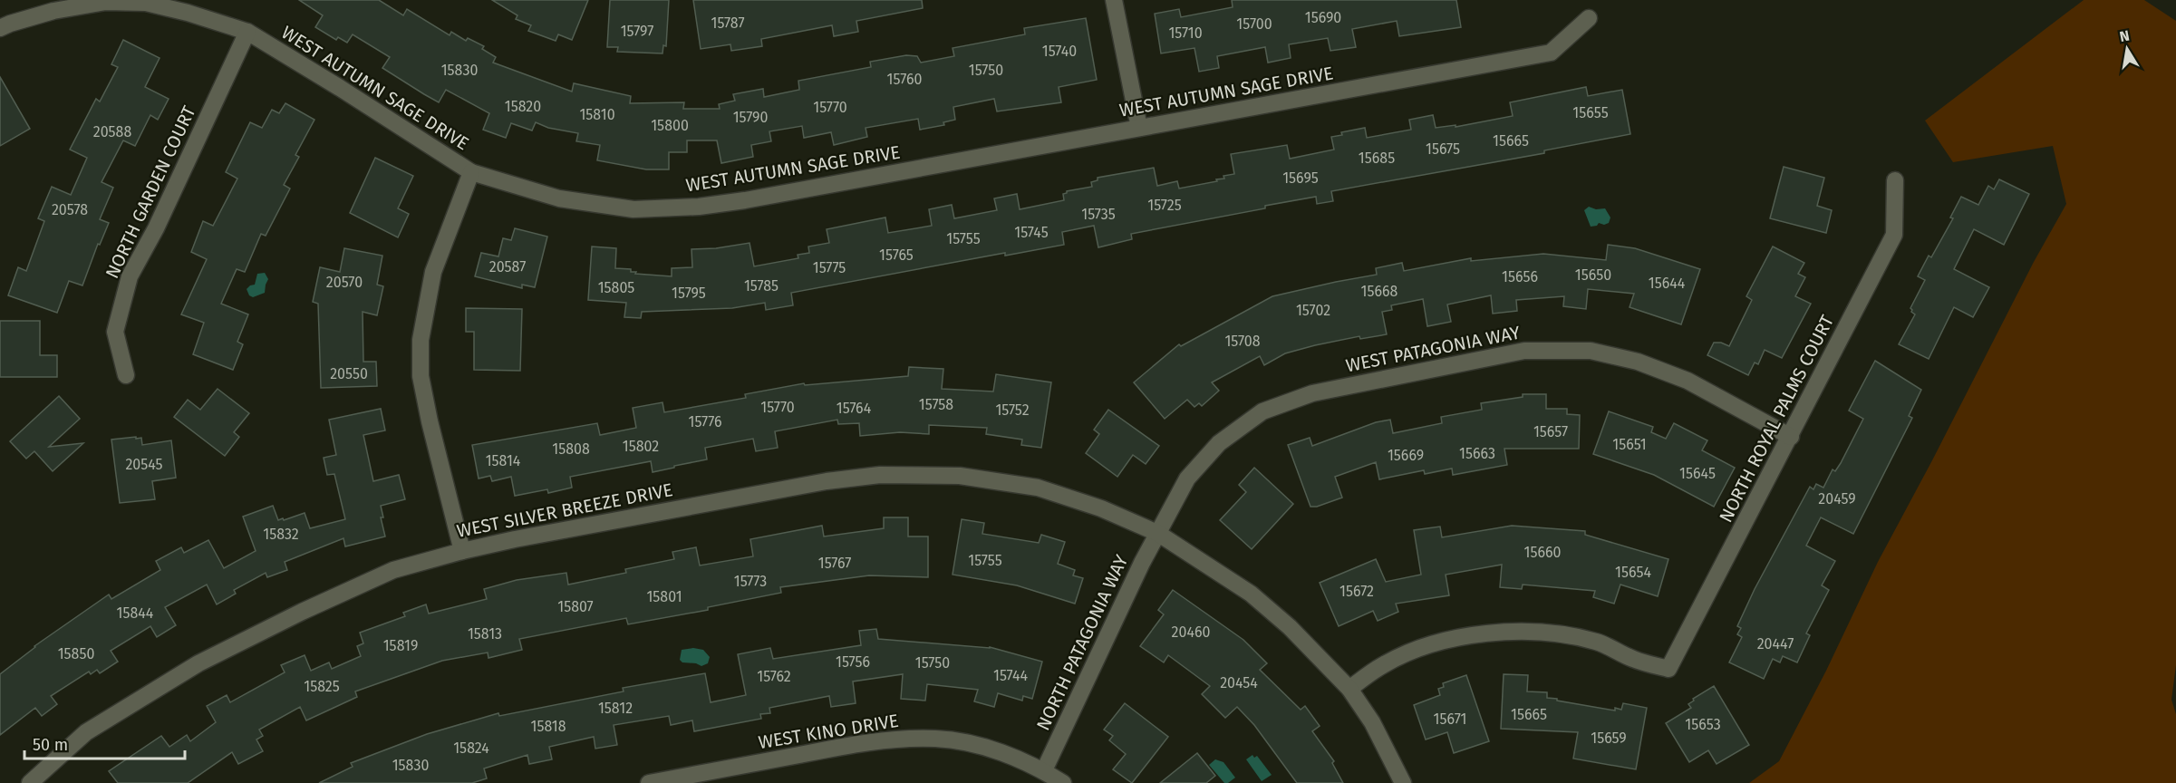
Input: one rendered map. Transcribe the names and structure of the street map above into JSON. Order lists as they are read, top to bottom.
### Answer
{
  "streets": {
    "street": [
      "WEST AUTUMN SAGE DRIVE",
      "NORTH GARDEN COURT",
      "WEST PATAGONIA WAY",
      "NORTH ROYAL PALMS COURT",
      "WEST SILVER BREEZE DRIVE",
      "NORTH PATAGONIA WAY",
      "WEST KINO DRIVE"
    ]
  },
  "crossings": [
    ["WEST AUTUMN SAGE DRIVE", "NORTH GARDEN COURT"],
    ["WEST PATAGONIA WAY", "NORTH ROYAL PALMS COURT"],
    ["WEST PATAGONIA WAY", "WEST SILVER BREEZE DRIVE"],
    ["WEST PATAGONIA WAY", "NORTH PATAGONIA WAY"],
    ["NORTH ROYAL PALMS COURT", "WEST SILVER BREEZE DRIVE"],
    ["WEST SILVER BREEZE DRIVE", "NORTH PATAGONIA WAY"],
    ["NORTH PATAGONIA WAY", "WEST KINO DRIVE"]
  ],
  "house_numbers": [
    "15690",
    "15787",
    "15700",
    "15797",
    "15710",
    "15740",
    "15830",
    "15750",
    "15760",
    "15820",
    "15770",
    "15655",
    "15810",
    "15790",
    "15800",
    "20588",
    "15665",
    "15675",
    "15685",
    "15695",
    "15725",
    "20578",
    "15735",
    "15745",
    "15755",
    "15765",
    "20587",
    "15775",
    "15650",
    "15656",
    "20570",
    "15644",
    "15785",
    "15805",
    "15668",
    "15795",
    "15702",
    "15708",
    "20550",
    "15758",
    "15770",
    "15764",
    "15752",
    "15776",
    "15657",
    "15651",
    "15802",
    "15808",
    "15663",
    "15669",
    "15814",
    "20545",
    "15645",
    "20459",
    "15832",
    "15660",
    "15755",
    "15767",
    "15654",
    "15773",
    "15672",
    "15801",
    "15807",
    "15844",
    "20460",
    "15813",
    "20447",
    "15819",
    "15850",
    "15756",
    "15750",
    "15744",
    "15762",
    "20454",
    "15825",
    "15812",
    "15665",
    "15671",
    "15653",
    "15818",
    "15659",
    "15824",
    "15830"
  ],
  "scale_bar": "50 m",
  "north": "top"
}
